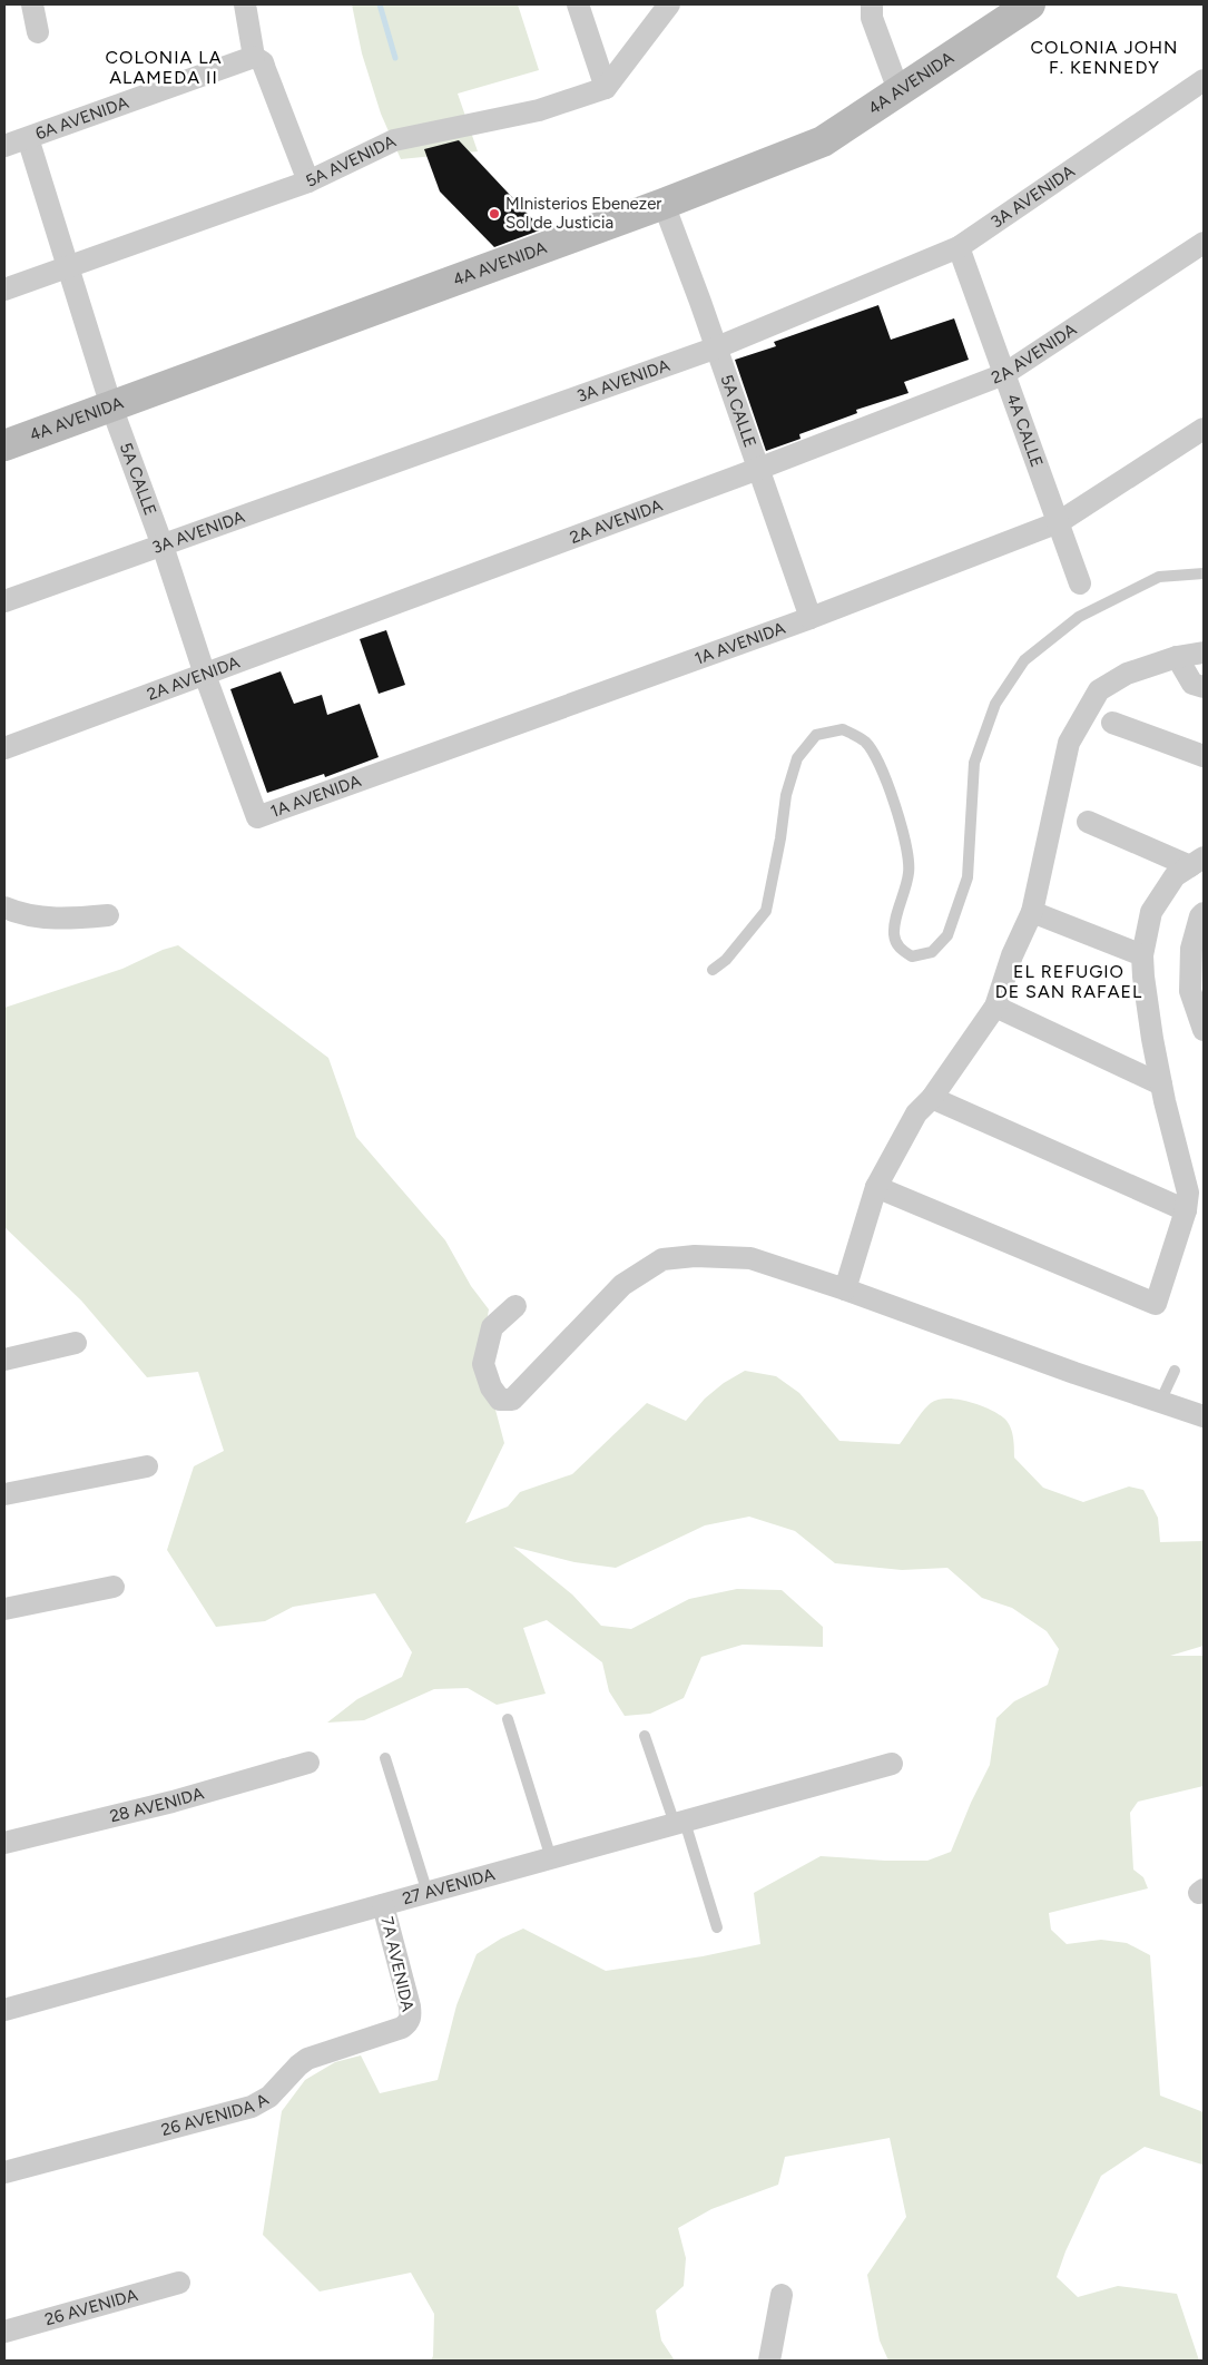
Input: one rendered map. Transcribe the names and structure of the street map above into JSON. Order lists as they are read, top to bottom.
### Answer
{
  "streets": {
    "street": [
      "4A AVENIDA",
      "6A AVENIDA",
      "5A AVENIDA",
      "3A AVENIDA",
      "2A AVENIDA",
      "5A CALLE",
      "4A CALLE",
      "1A AVENIDA",
      "28 AVENIDA",
      "27 AVENIDA",
      "7A AVENIDA",
      "26 AVENIDA A",
      "26 AVENIDA"
    ]
  },
  "crossings": [
    ["4A AVENIDA", "5A CALLE"],
    ["6A AVENIDA", "5A CALLE"],
    ["5A AVENIDA", "5A CALLE"],
    ["3A AVENIDA", "5A CALLE"],
    ["3A AVENIDA", "4A CALLE"],
    ["2A AVENIDA", "5A CALLE"],
    ["2A AVENIDA", "4A CALLE"],
    ["5A CALLE", "1A AVENIDA"],
    ["4A CALLE", "1A AVENIDA"],
    ["27 AVENIDA", "7A AVENIDA"],
    ["7A AVENIDA", "26 AVENIDA A"]
  ],
  "districts": ["COLONIA JOHN F. KENNEDY", "COLONIA LA ALAMEDA II", "EL REFUGIO DE SAN RAFAEL"],
  "places": ["MInisterios Ebenezer Sol de Justicia"]
}
